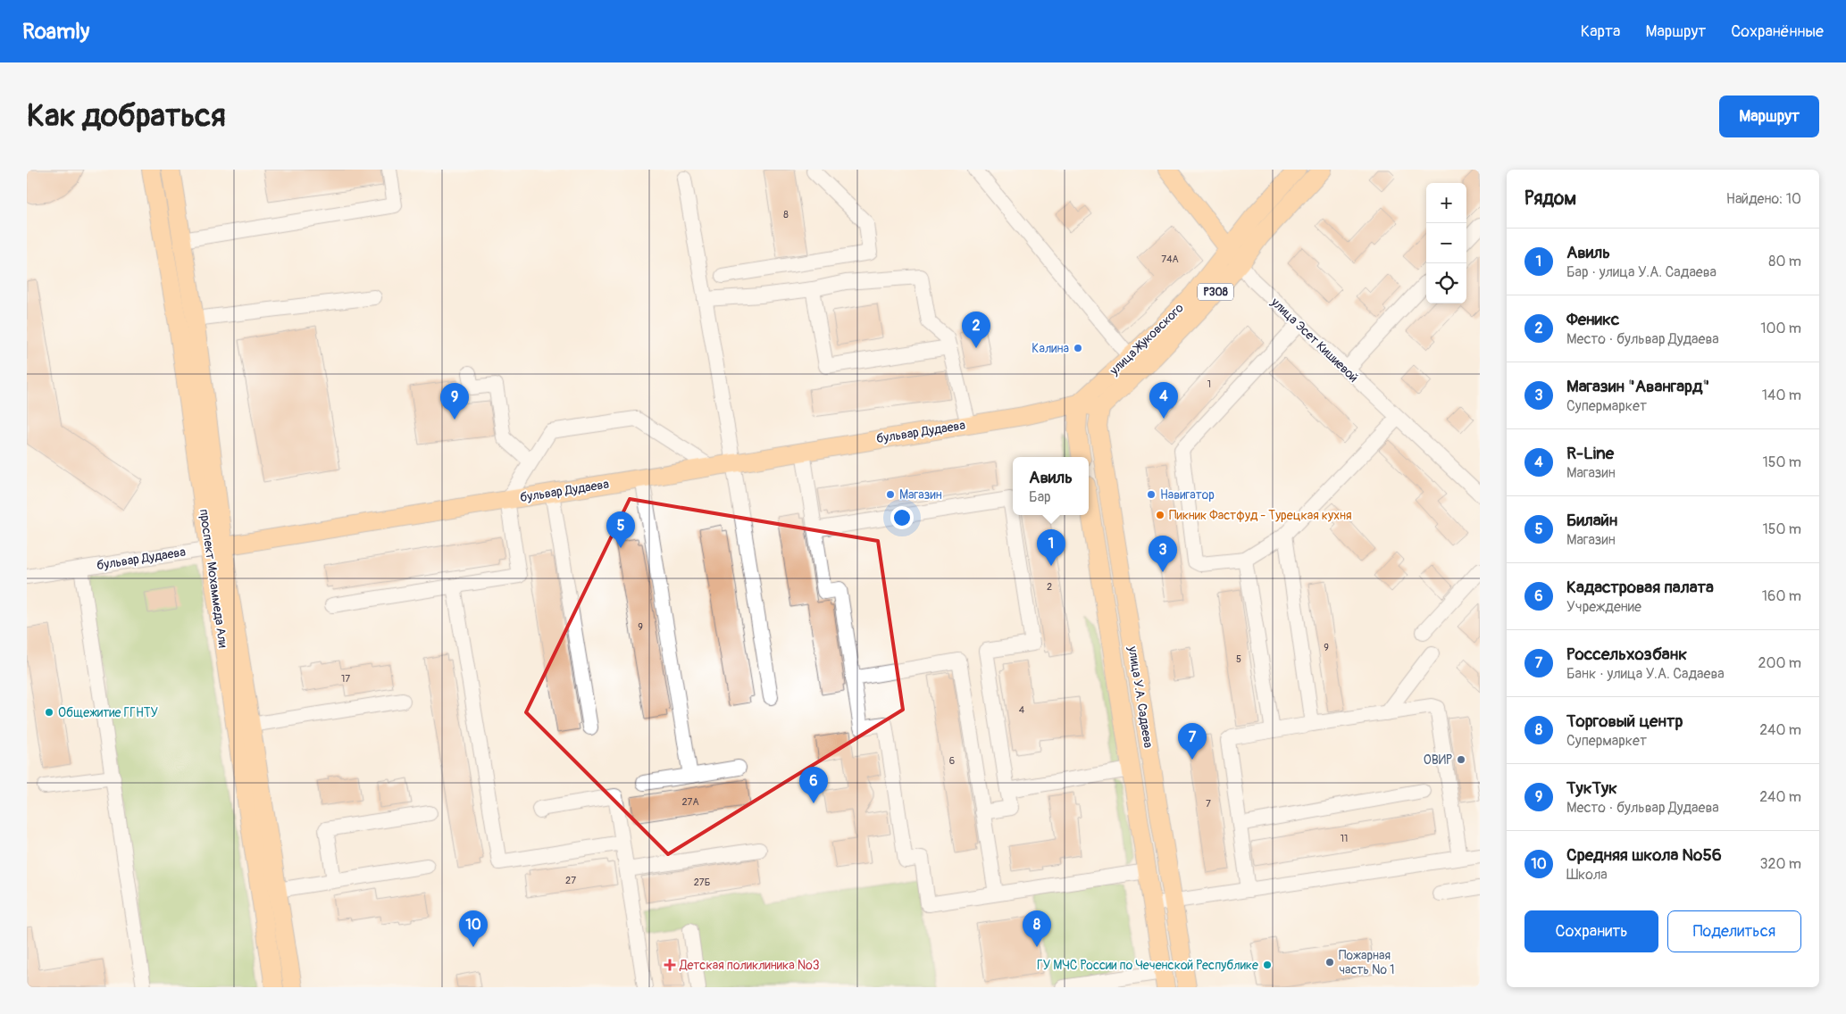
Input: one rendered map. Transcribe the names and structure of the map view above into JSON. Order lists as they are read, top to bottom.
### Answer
{
  "streets": {
    "main road": [
      "P308",
      "улица Жуковского",
      "улица Эсет Кишиевой",
      "бульвар Дудаева",
      "проспект Мохаммеда Али",
      "улица У.А. Садаева"
    ]
  },
  "crossings": [
    ["P308", "улица Эсет Кишиевой"],
    ["P308", "бульвар Дудаева"],
    ["P308", "улица У.А. Садаева"],
    ["улица Жуковского", "улица Эсет Кишиевой"],
    ["улица Жуковского", "бульвар Дудаева"],
    ["бульвар Дудаева", "проспект Мохаммеда Али"],
    ["бульвар Дудаева", "улица У.А. Садаева"]
  ],
  "places": {
    "other": [
      "Калина",
      "Магазин",
      "Навигатор",
      "Пикник Фастфуд - Турецкая кухня",
      "Общежитие ГГНТУ",
      "ОВИР",
      "Пожарная часть № 1",
      "ГУ МЧС России по Чеченской Республике"
    ],
    "health": ["Детская поликлиника №3"]
  },
  "house_numbers": [
    "8",
    "74А",
    "1",
    "2",
    "9",
    "9",
    "5",
    "17",
    "4",
    "6",
    "27А",
    "7",
    "11",
    "27",
    "27Б"
  ],
  "page": {
    "header": "Roamly",
    "nav": ["Карта", "Маршрут", "Сохранённые"],
    "buttons": [
      "Маршрут",
      ["Сохранить", "Поделиться"]
    ],
    "title": "Как добраться",
    "heading": ["Рядом", "Найдено: 10"],
    "map_buttons": ["+", "−"],
    "list": [
      {
        "mark": "1",
        "name": "Авиль",
        "note": "Бар · улица У.А. Садаева",
        "value": "80 m"
      },
      {
        "mark": "2",
        "name": "Феникс",
        "note": "Место · бульвар Дудаева",
        "value": "100 m"
      },
      {
        "mark": "3",
        "name": "Магазин \"Авангард\"",
        "note": "Супермаркет",
        "value": "140 m"
      },
      {
        "mark": "4",
        "name": "R-Line",
        "note": "Магазин",
        "value": "150 m"
      },
      {
        "mark": "5",
        "name": "Билайн",
        "note": "Магазин",
        "value": "150 m"
      },
      {
        "mark": "6",
        "name": "Кадастровая палата",
        "note": "Учреждение",
        "value": "160 m"
      },
      {
        "mark": "7",
        "name": "Россельхозбанк",
        "note": "Банк · улица У.А. Садаева",
        "value": "200 m"
      },
      {
        "mark": "8",
        "name": "Торговый центр",
        "note": "Супермаркет",
        "value": "240 m"
      },
      {
        "mark": "9",
        "name": "ТукТук",
        "note": "Место · бульвар Дудаева",
        "value": "240 m"
      },
      {
        "mark": "10",
        "name": "Средняя школа №56",
        "note": "Школа",
        "value": "320 m"
      }
    ],
    "pins": [
      "2",
      "4",
      "9",
      "5",
      "1",
      "3",
      "7",
      "6",
      "8",
      "10"
    ],
    "popup": ["Авиль", "Бар"]
  }
}
